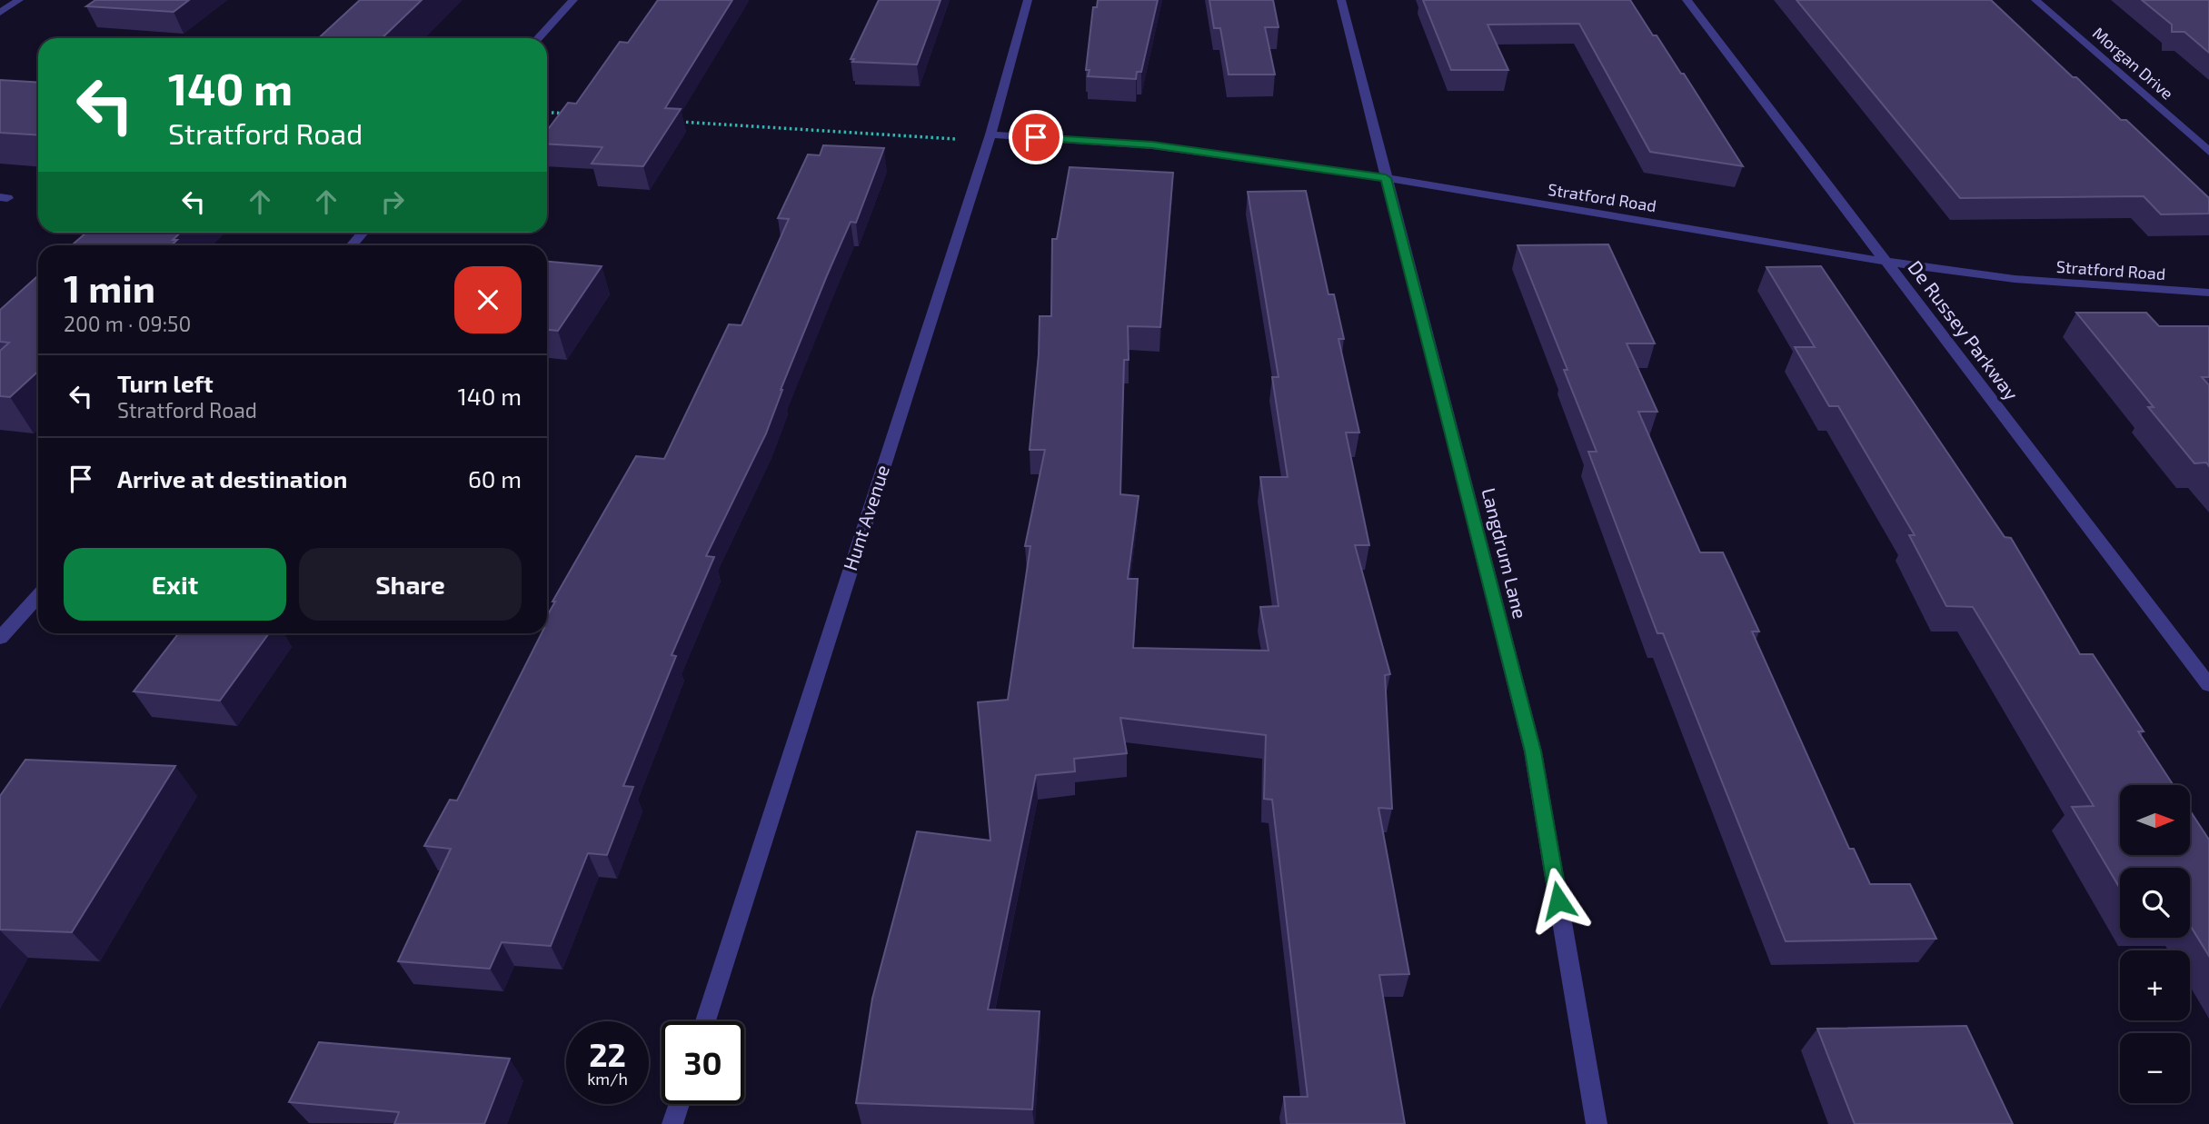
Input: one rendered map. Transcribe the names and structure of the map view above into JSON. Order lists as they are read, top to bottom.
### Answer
{
  "streets": {
    "street": [
      "Morgan Drive",
      "Stratford Road",
      "De Russey Parkway",
      "Hunt Avenue",
      "Langdrum Lane"
    ]
  },
  "crossings": [
    ["Stratford Road", "De Russey Parkway"],
    ["Stratford Road", "Hunt Avenue"],
    ["Stratford Road", "Langdrum Lane"]
  ],
  "north": "right",
  "page": {
    "turn": ["140 m", "Stratford Road"],
    "heading": ["1 min", "200 m · 09:50"],
    "list": [
      {
        "name": "Turn left",
        "note": "Stratford Road",
        "value": "140 m"
      },
      {
        "name": "Arrive at destination",
        "value": "60 m"
      }
    ],
    "buttons": ["Exit", "Share"],
    "map_buttons": ["+", "−"],
    "speed": "22 km/h",
    "limit": "30"
  }
}
